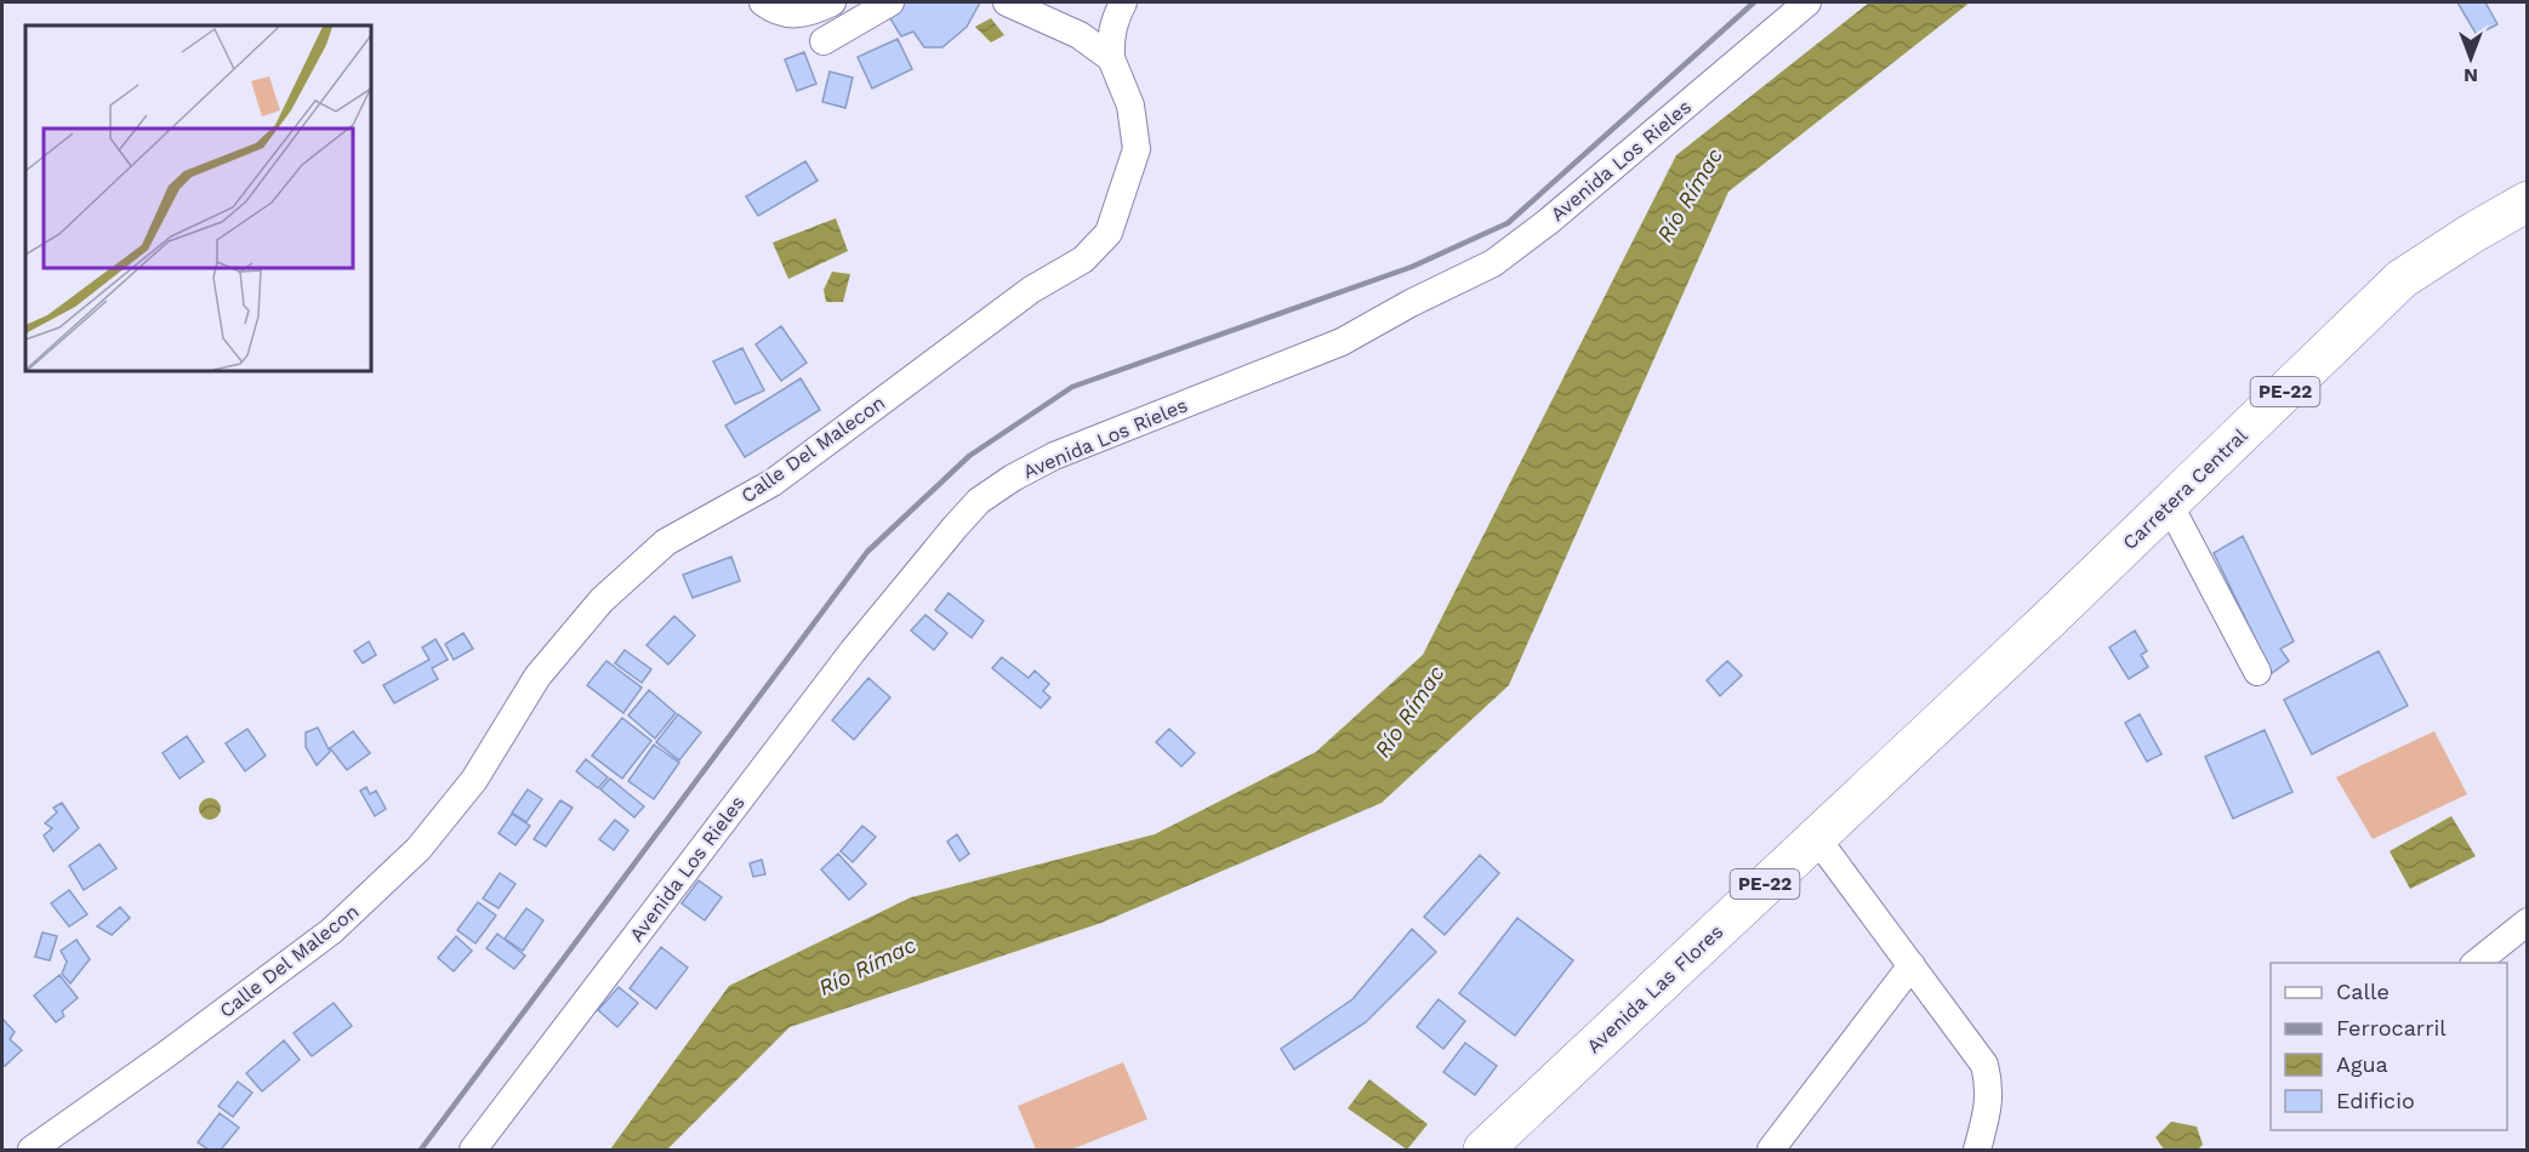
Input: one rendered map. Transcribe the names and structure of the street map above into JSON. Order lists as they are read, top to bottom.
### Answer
{
  "streets": {
    "highway": ["PE-22", "Carretera Central", "Avenida Las Flores"],
    "street": ["Avenida Los Rieles", "Calle Del Malecon"]
  },
  "crossings": [
    ["Carretera Central", "Avenida Las Flores"]
  ],
  "water": ["Río Rímac"],
  "legend": [
    "Calle",
    "Ferrocarril",
    "Agua",
    "Edificio"
  ],
  "north": "bottom"
}
